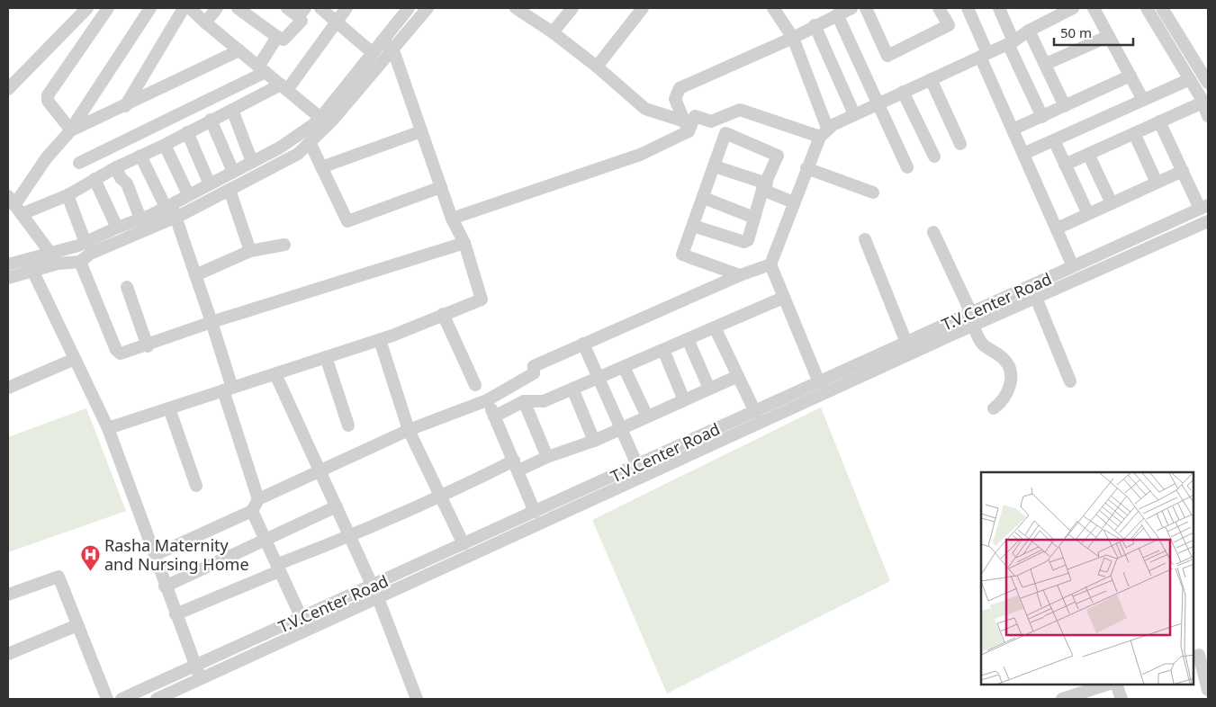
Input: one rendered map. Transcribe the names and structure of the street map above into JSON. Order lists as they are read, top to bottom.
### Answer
{
  "streets": {
    "street": ["T.V.Center Road"]
  },
  "places": {
    "hospital": ["Rasha Maternity and Nursing Home"]
  },
  "scale_bar": "50 m"
}
